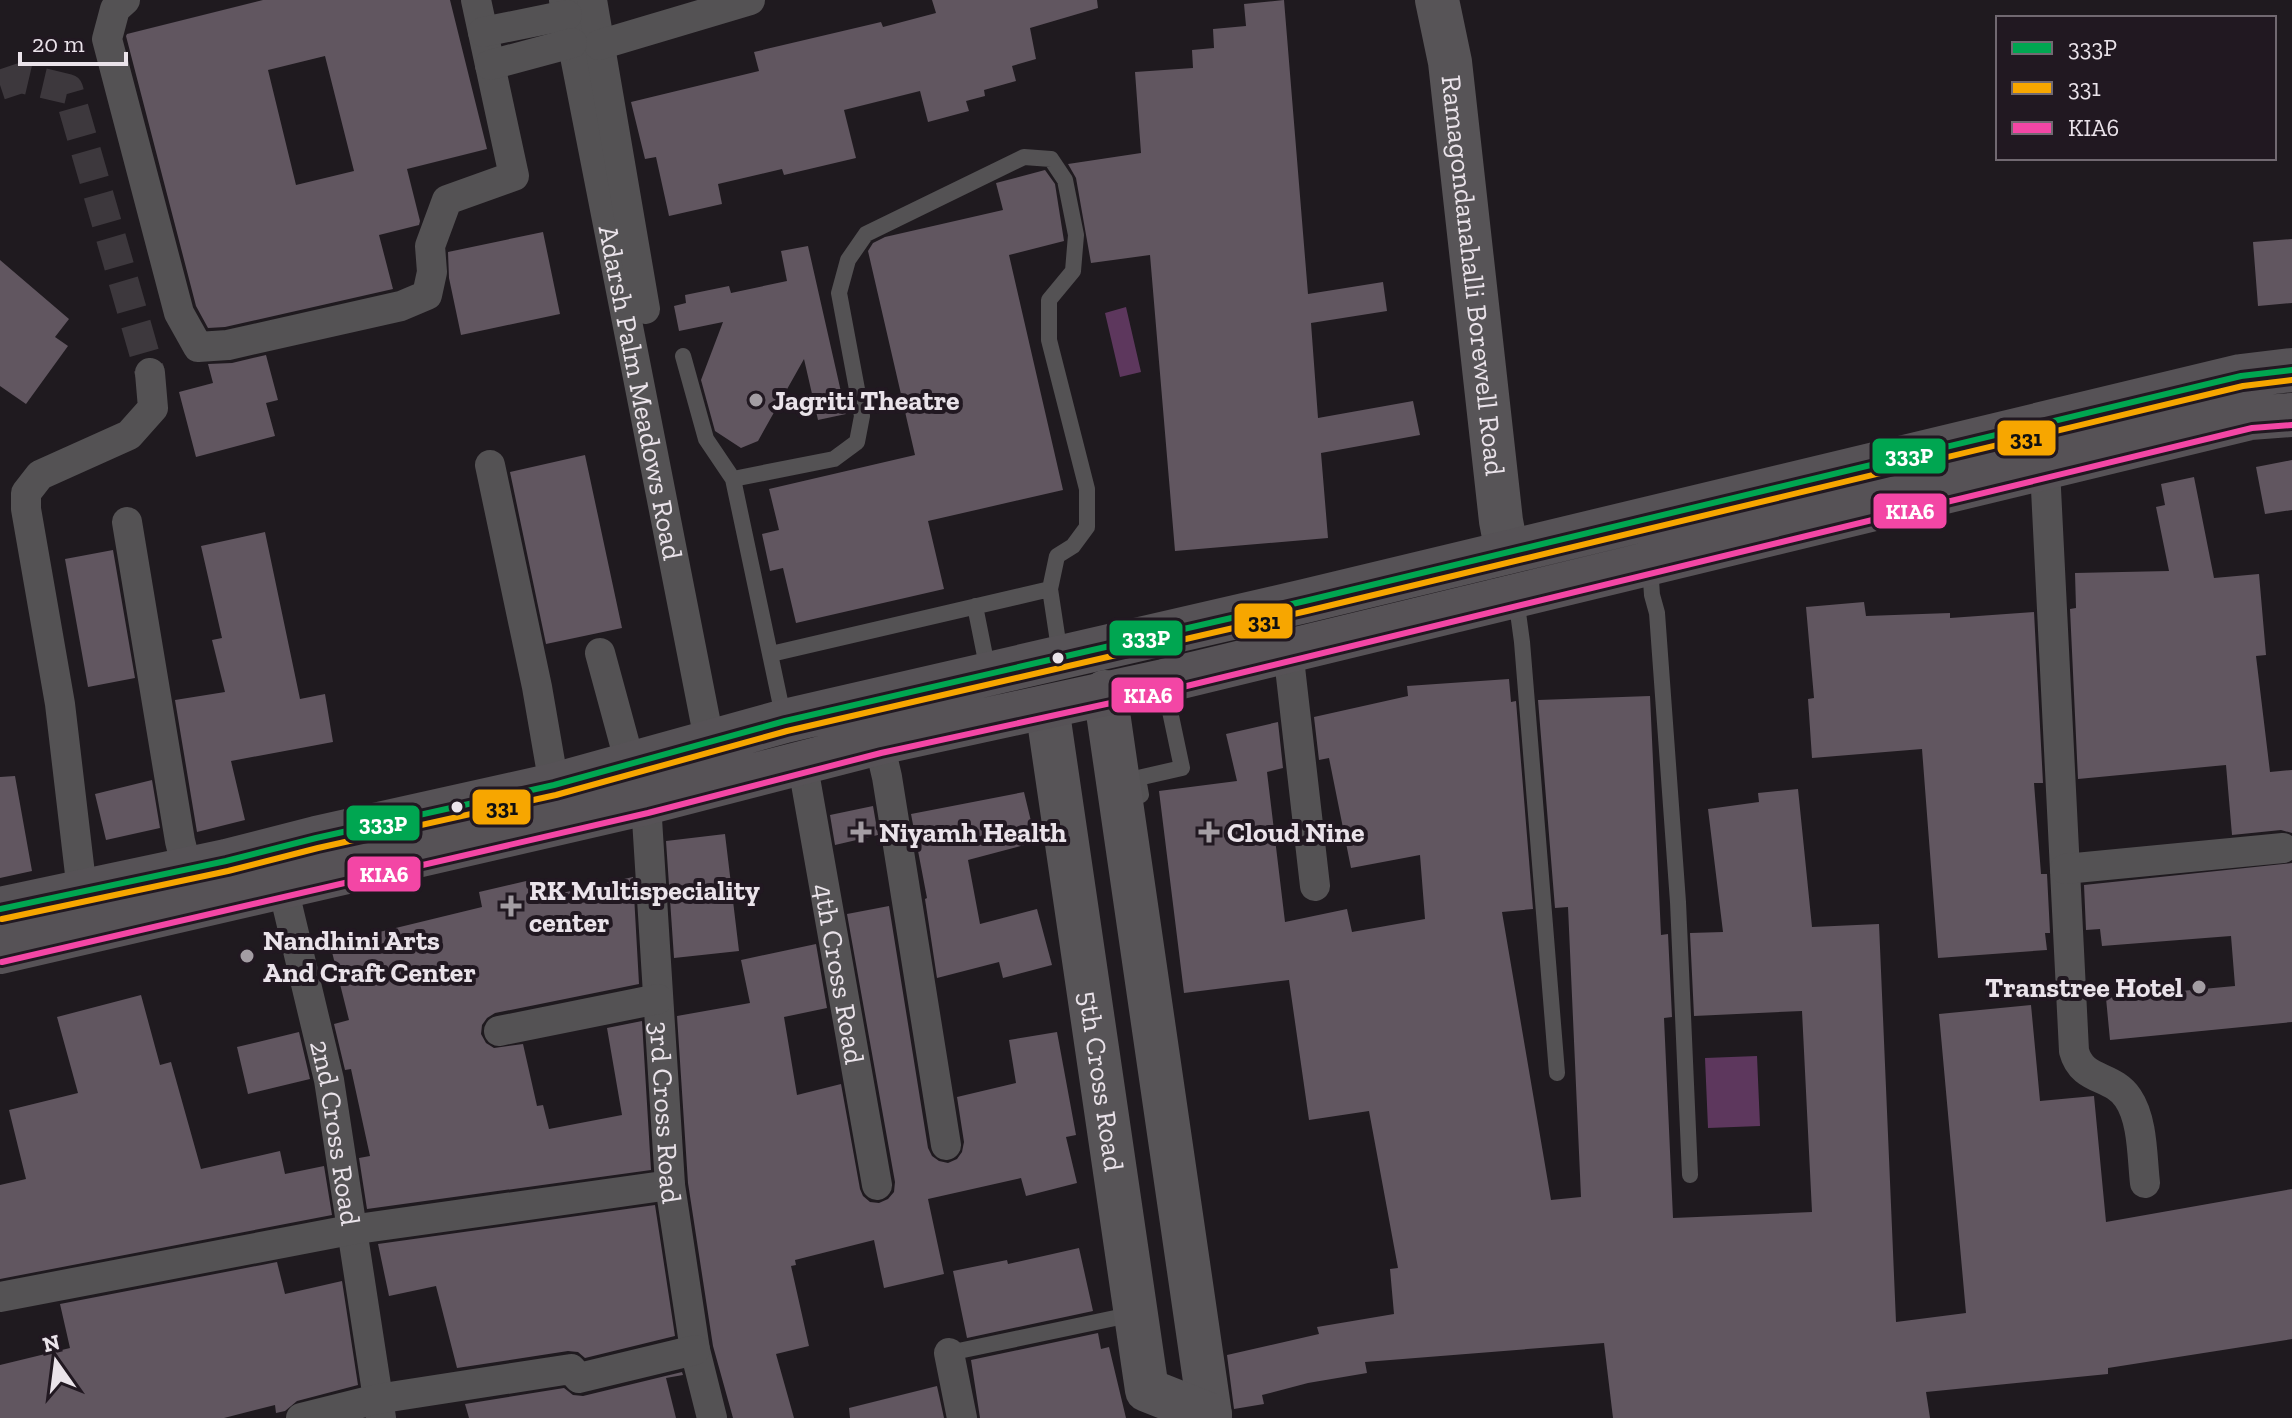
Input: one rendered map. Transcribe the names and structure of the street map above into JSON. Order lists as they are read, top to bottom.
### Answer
{
  "streets": {
    "street": [
      "Ramagondanahalli Borewell Road",
      "Adarsh Palm Meadows Road",
      "4th Cross Road",
      "5th Cross Road",
      "3rd Cross Road",
      "2nd Cross Road"
    ]
  },
  "places": {
    "other": ["Jagriti Theatre", "Nandhini Arts And Craft Center", "Transtree Hotel"],
    "health": ["Niyamh Health", "Cloud Nine", "RK Multispeciality center"]
  },
  "lines": ["transit line 333P", "transit line 331", "transit line KIA6"],
  "legend": ["333P", "331", "KIA6"],
  "scale_bar": "20 m",
  "north": "top"
}
